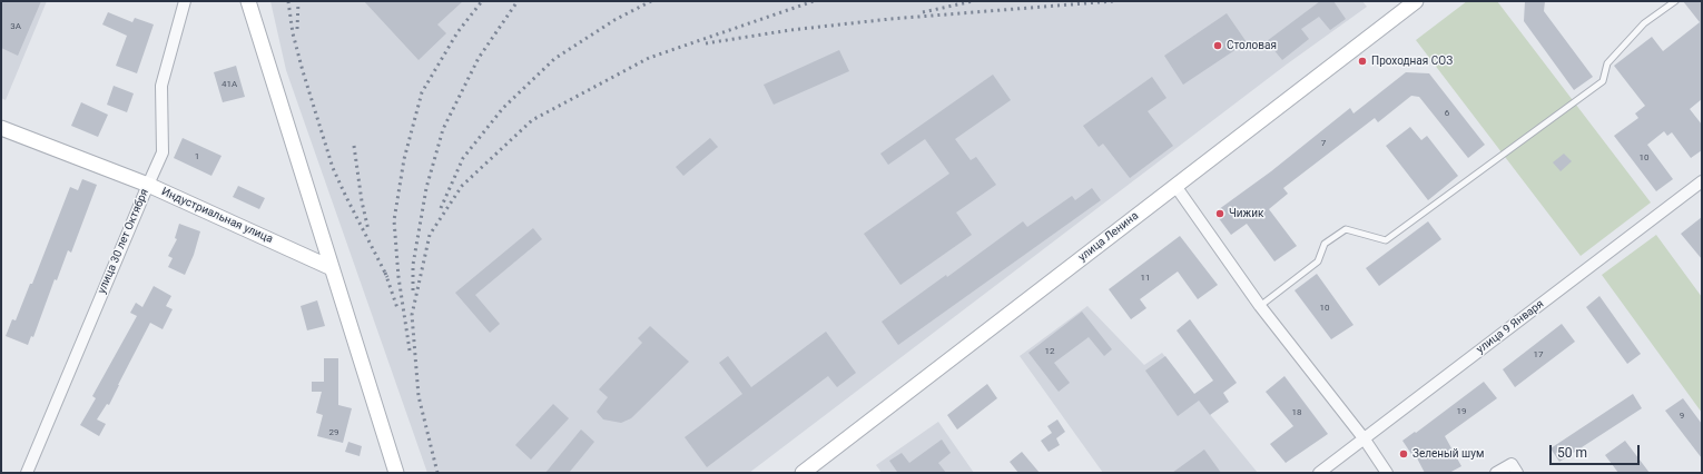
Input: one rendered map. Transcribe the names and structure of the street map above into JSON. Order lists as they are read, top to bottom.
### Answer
{
  "streets": {
    "street": [
      "Индустриальная улица",
      "улица Ленина",
      "улица 30 лет Октября",
      "улица 9 Января"
    ]
  },
  "crossings": [
    ["Индустриальная улица", "улица 30 лет Октября"]
  ],
  "places": [
    "Столовая",
    "Проходная СОЗ",
    "Чижик",
    "Зеленый шум"
  ],
  "house_numbers": [
    "3А",
    "41А",
    "6",
    "7",
    "1",
    "10",
    "11",
    "10",
    "12",
    "17",
    "19",
    "18",
    "9",
    "29"
  ],
  "scale_bar": "50 m"
}
